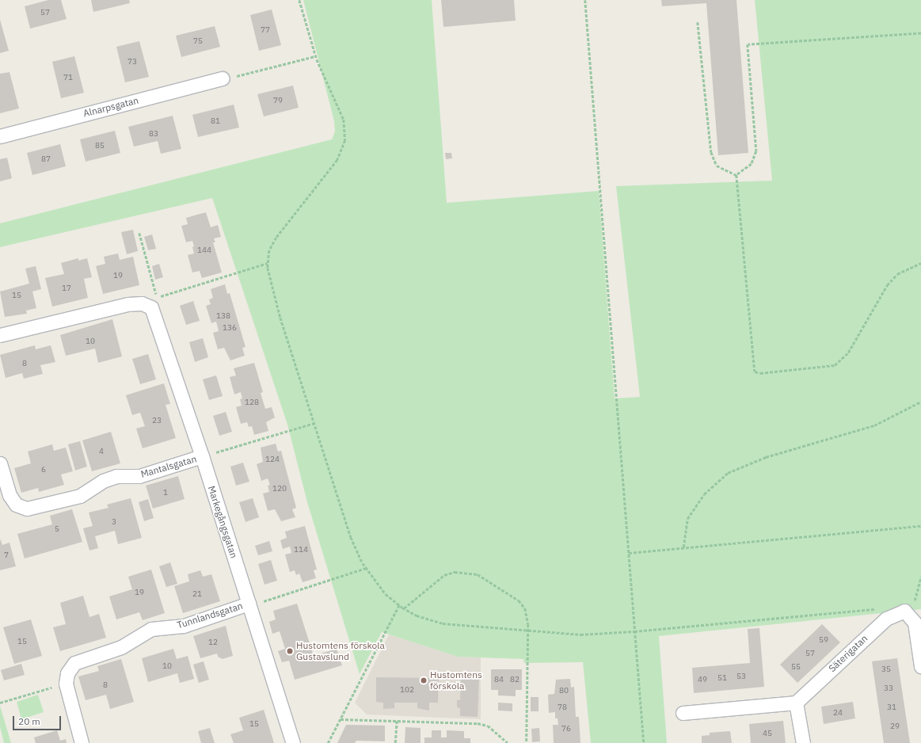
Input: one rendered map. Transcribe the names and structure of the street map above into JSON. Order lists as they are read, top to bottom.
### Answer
{
  "streets": {
    "street": [
      "Alnarpsgatan",
      "Mantalsgatan",
      "Markegångsgatan",
      "Tunnlandsgatan",
      "Säterigatan"
    ]
  },
  "crossings": [
    ["Mantalsgatan", "Markegångsgatan"],
    ["Markegångsgatan", "Tunnlandsgatan"]
  ],
  "places": ["Hustomtens förskola Gustavslund", "Hustomtens förskola"],
  "house_numbers": [
    "57",
    "77",
    "75",
    "73",
    "71",
    "79",
    "81",
    "83",
    "85",
    "87",
    "144",
    "19",
    "17",
    "15",
    "138",
    "136",
    "10",
    "8",
    "128",
    "23",
    "4",
    "124",
    "6",
    "120",
    "1",
    "3",
    "5",
    "114",
    "7",
    "19",
    "21",
    "59",
    "15",
    "12",
    "57",
    "10",
    "55",
    "35",
    "53",
    "51",
    "84",
    "82",
    "49",
    "8",
    "33",
    "102",
    "80",
    "78",
    "31",
    "24",
    "15",
    "29",
    "76",
    "45"
  ],
  "scale_bar": "20 m"
}
